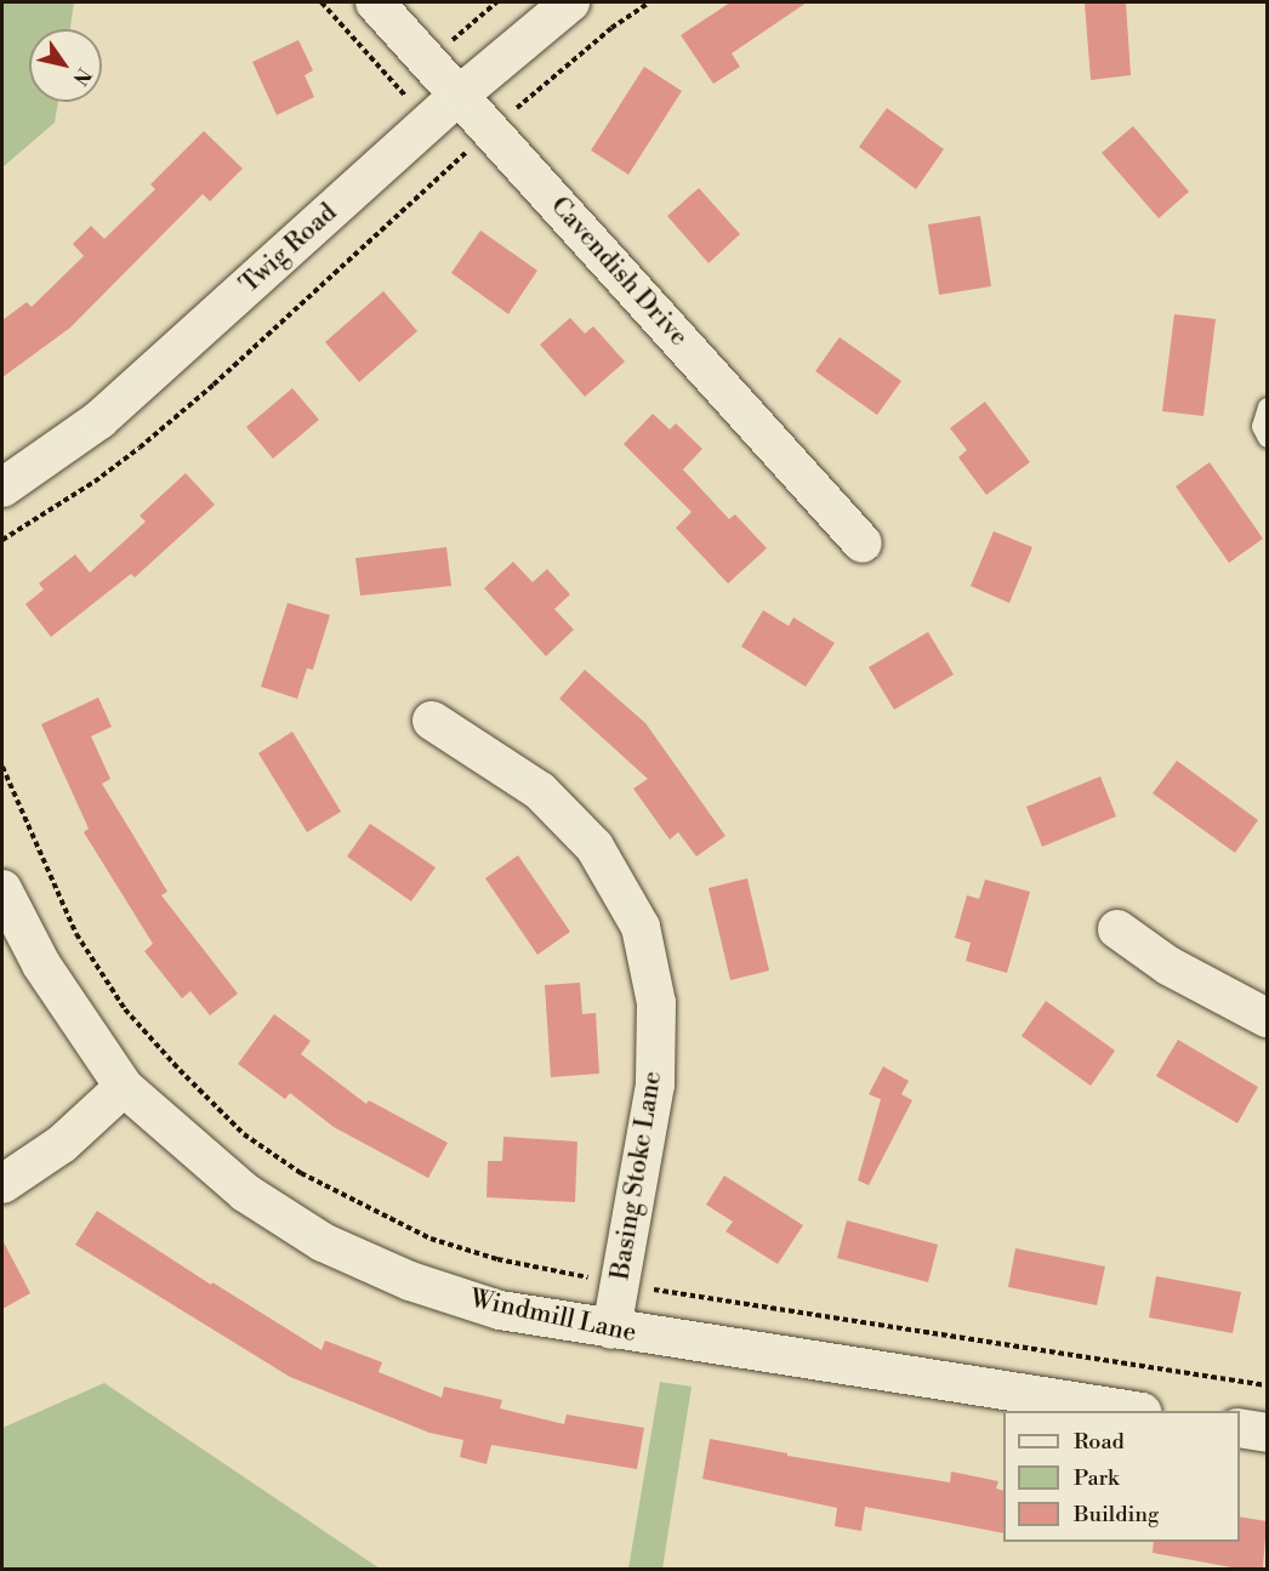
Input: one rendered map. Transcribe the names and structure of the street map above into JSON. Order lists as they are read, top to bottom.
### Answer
{
  "streets": {
    "street": [
      "Twig Road",
      "Cavendish Drive",
      "Basing Stoke Lane",
      "Windmill Lane"
    ]
  },
  "crossings": [
    ["Twig Road", "Cavendish Drive"],
    ["Basing Stoke Lane", "Windmill Lane"]
  ],
  "legend": ["Road", "Park", "Building"],
  "north": "bottom right"
}
